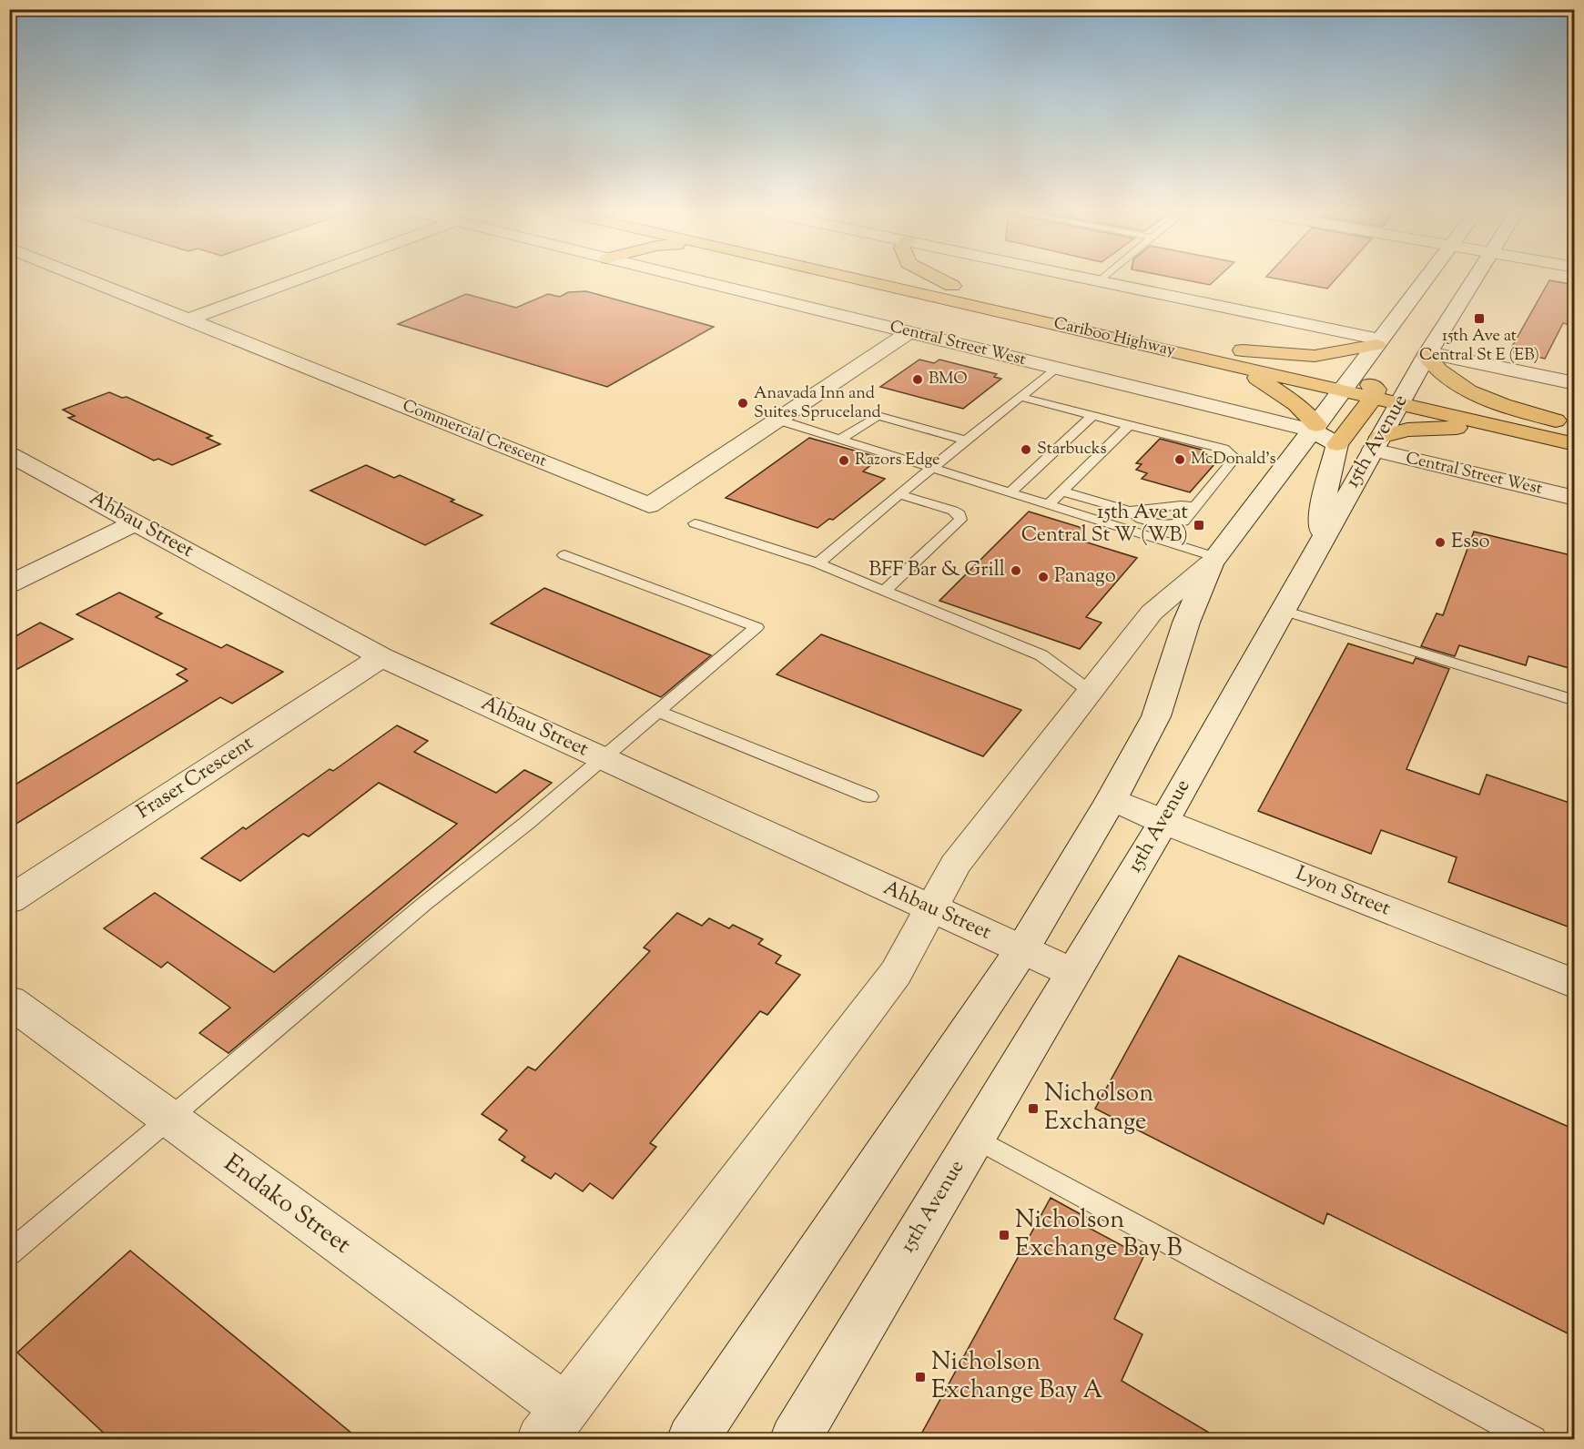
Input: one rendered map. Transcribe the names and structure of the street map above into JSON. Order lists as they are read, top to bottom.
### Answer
{
  "streets": {
    "highway": ["Cariboo Highway"],
    "street": [
      "Central Street West",
      "Commercial Crescent",
      "15th Avenue",
      "Ahbau Street",
      "Fraser Crescent",
      "Lyon Street",
      "Endako Street"
    ]
  },
  "crossings": [
    ["Cariboo Highway", "15th Avenue"],
    ["Central Street West", "Commercial Crescent"],
    ["Central Street West", "15th Avenue"],
    ["15th Avenue", "Ahbau Street"],
    ["15th Avenue", "Lyon Street"],
    ["Ahbau Street", "Fraser Crescent"]
  ],
  "places": {
    "transit": [
      "15th Ave at Central St E (EB)",
      "15th Ave at Central St W (WB)",
      "Nicholson Exchange",
      "Nicholson Exchange Bay B",
      "Nicholson Exchange Bay A"
    ],
    "other": [
      "BMO",
      "Anavada Inn and Suites Spruceland",
      "Starbucks",
      "McDonald's",
      "Razors Edge",
      "Esso",
      "BFF Bar & Grill",
      "Panago"
    ]
  }
}
